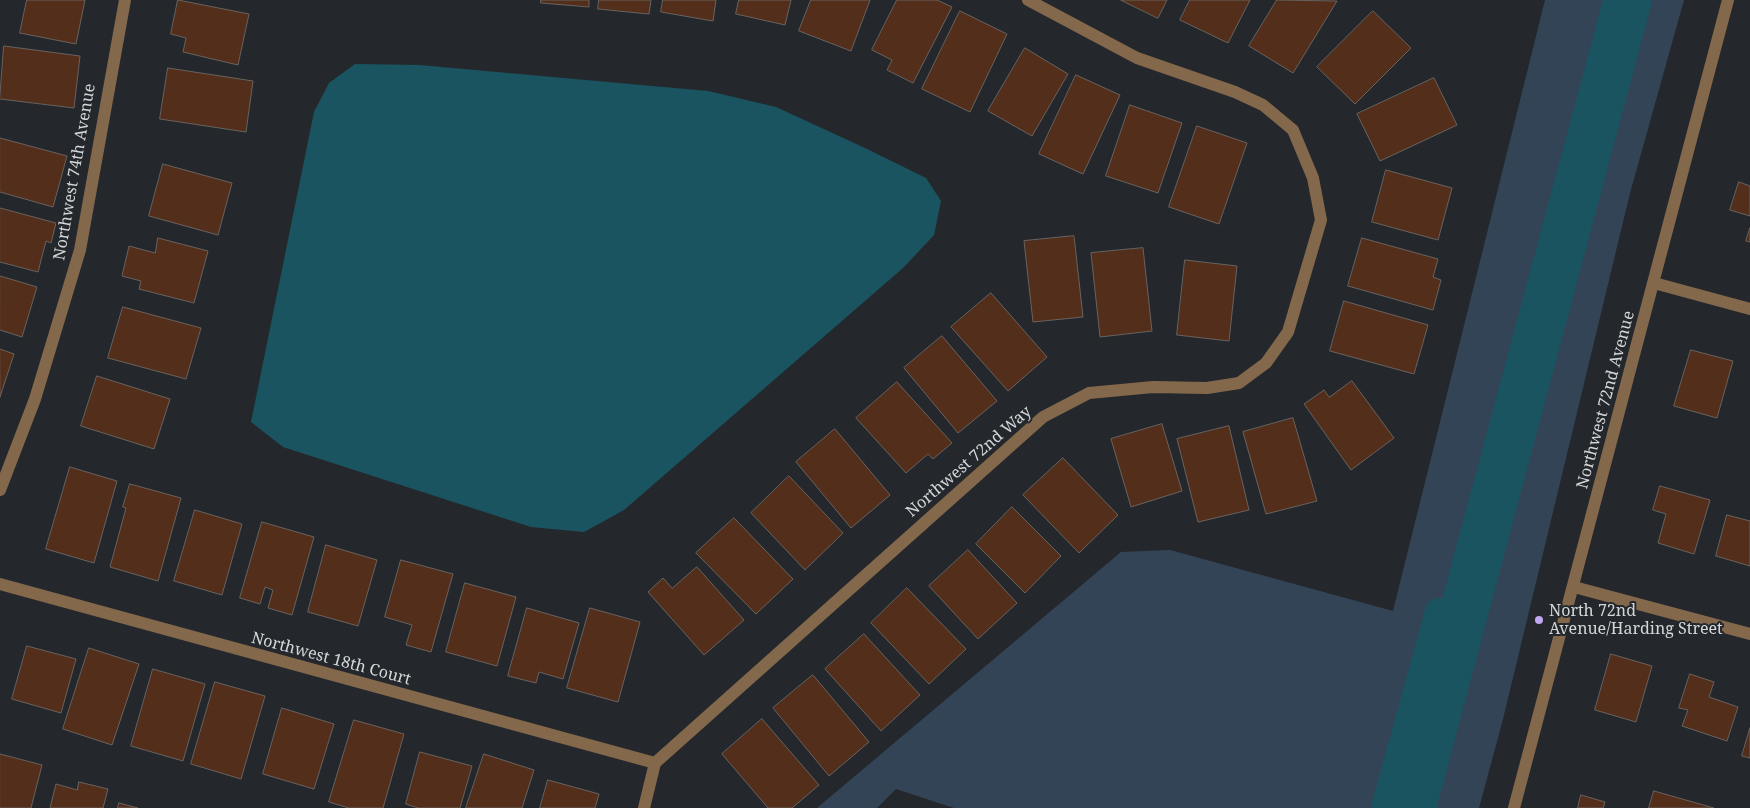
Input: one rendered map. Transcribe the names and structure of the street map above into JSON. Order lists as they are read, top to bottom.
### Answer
{
  "streets": {
    "street": [
      "Northwest 74th Avenue",
      "Northwest 72nd Avenue",
      "Northwest 72nd Way",
      "Northwest 18th Court"
    ]
  },
  "crossings": [
    ["Northwest 72nd Way", "Northwest 18th Court"]
  ],
  "places": ["North 72nd Avenue/Harding Street"]
}
